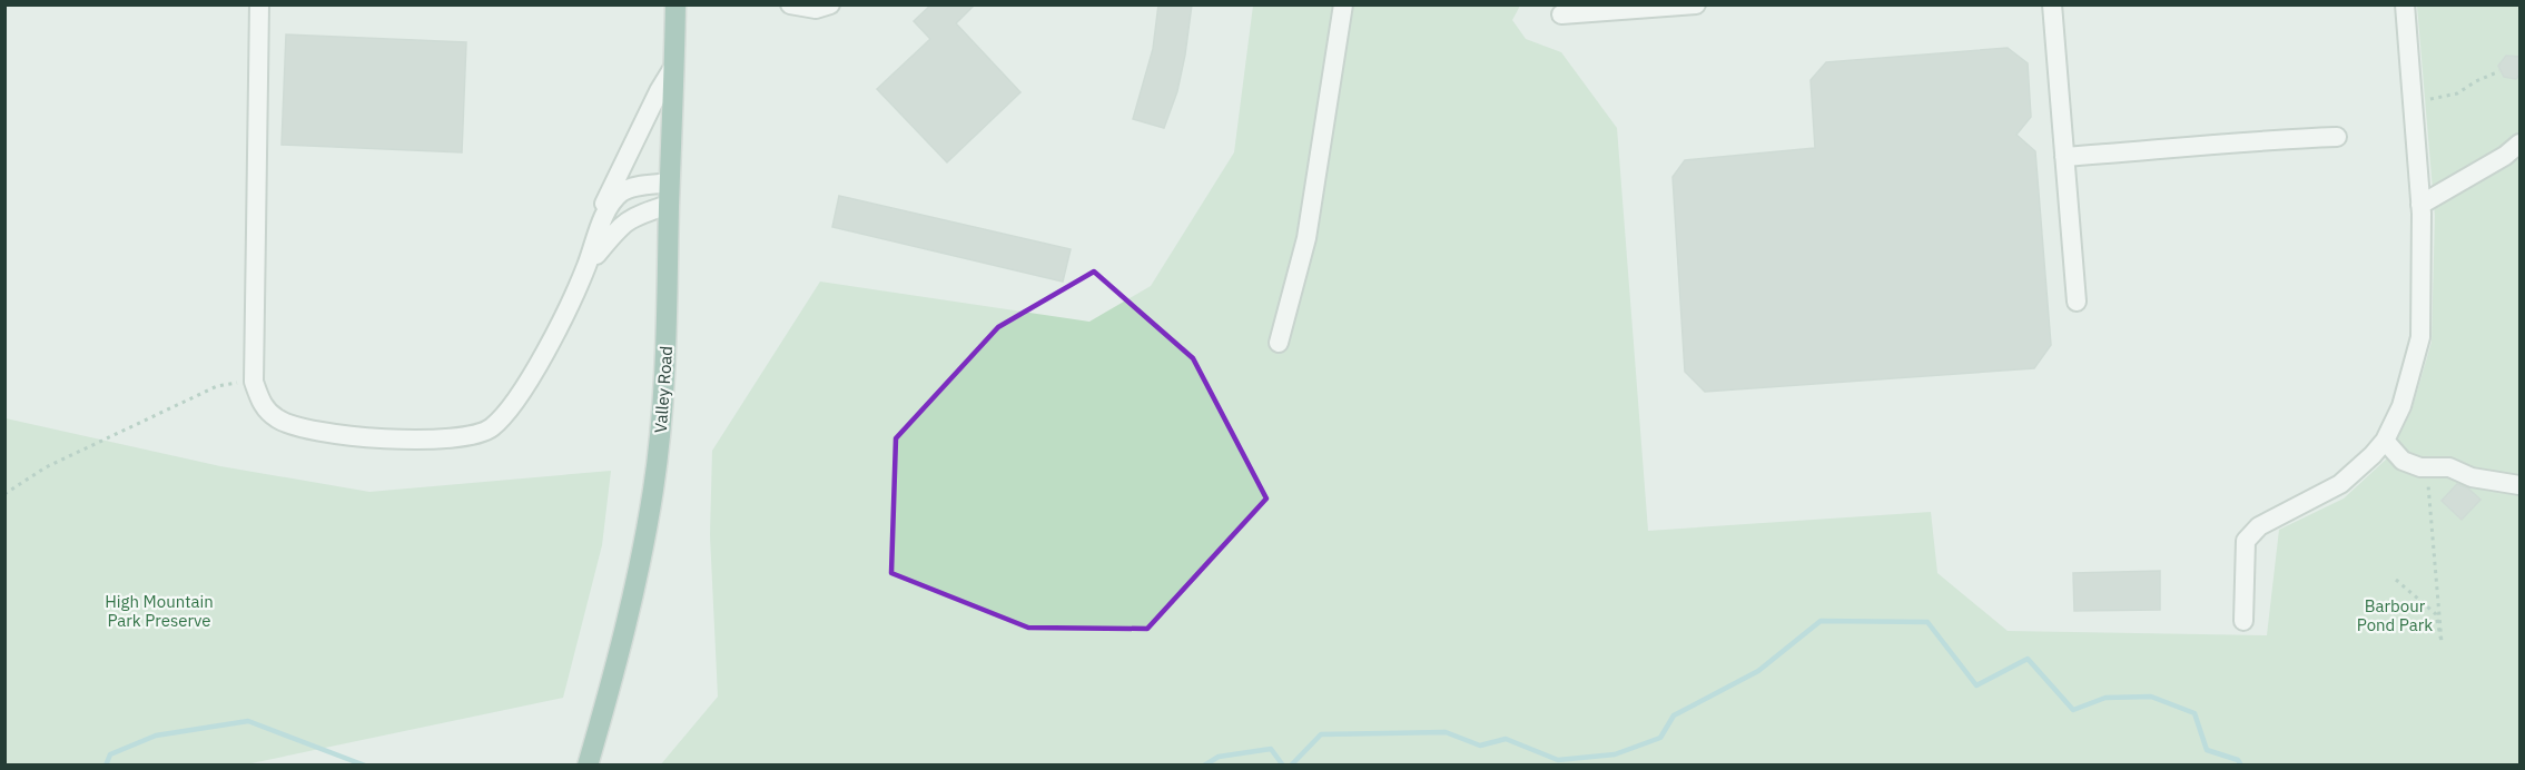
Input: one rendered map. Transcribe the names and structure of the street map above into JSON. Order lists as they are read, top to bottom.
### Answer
{
  "streets": {
    "main road": ["Valley Road"]
  },
  "parks": ["High Mountain Park Preserve", "Barbour Pond Park"]
}
